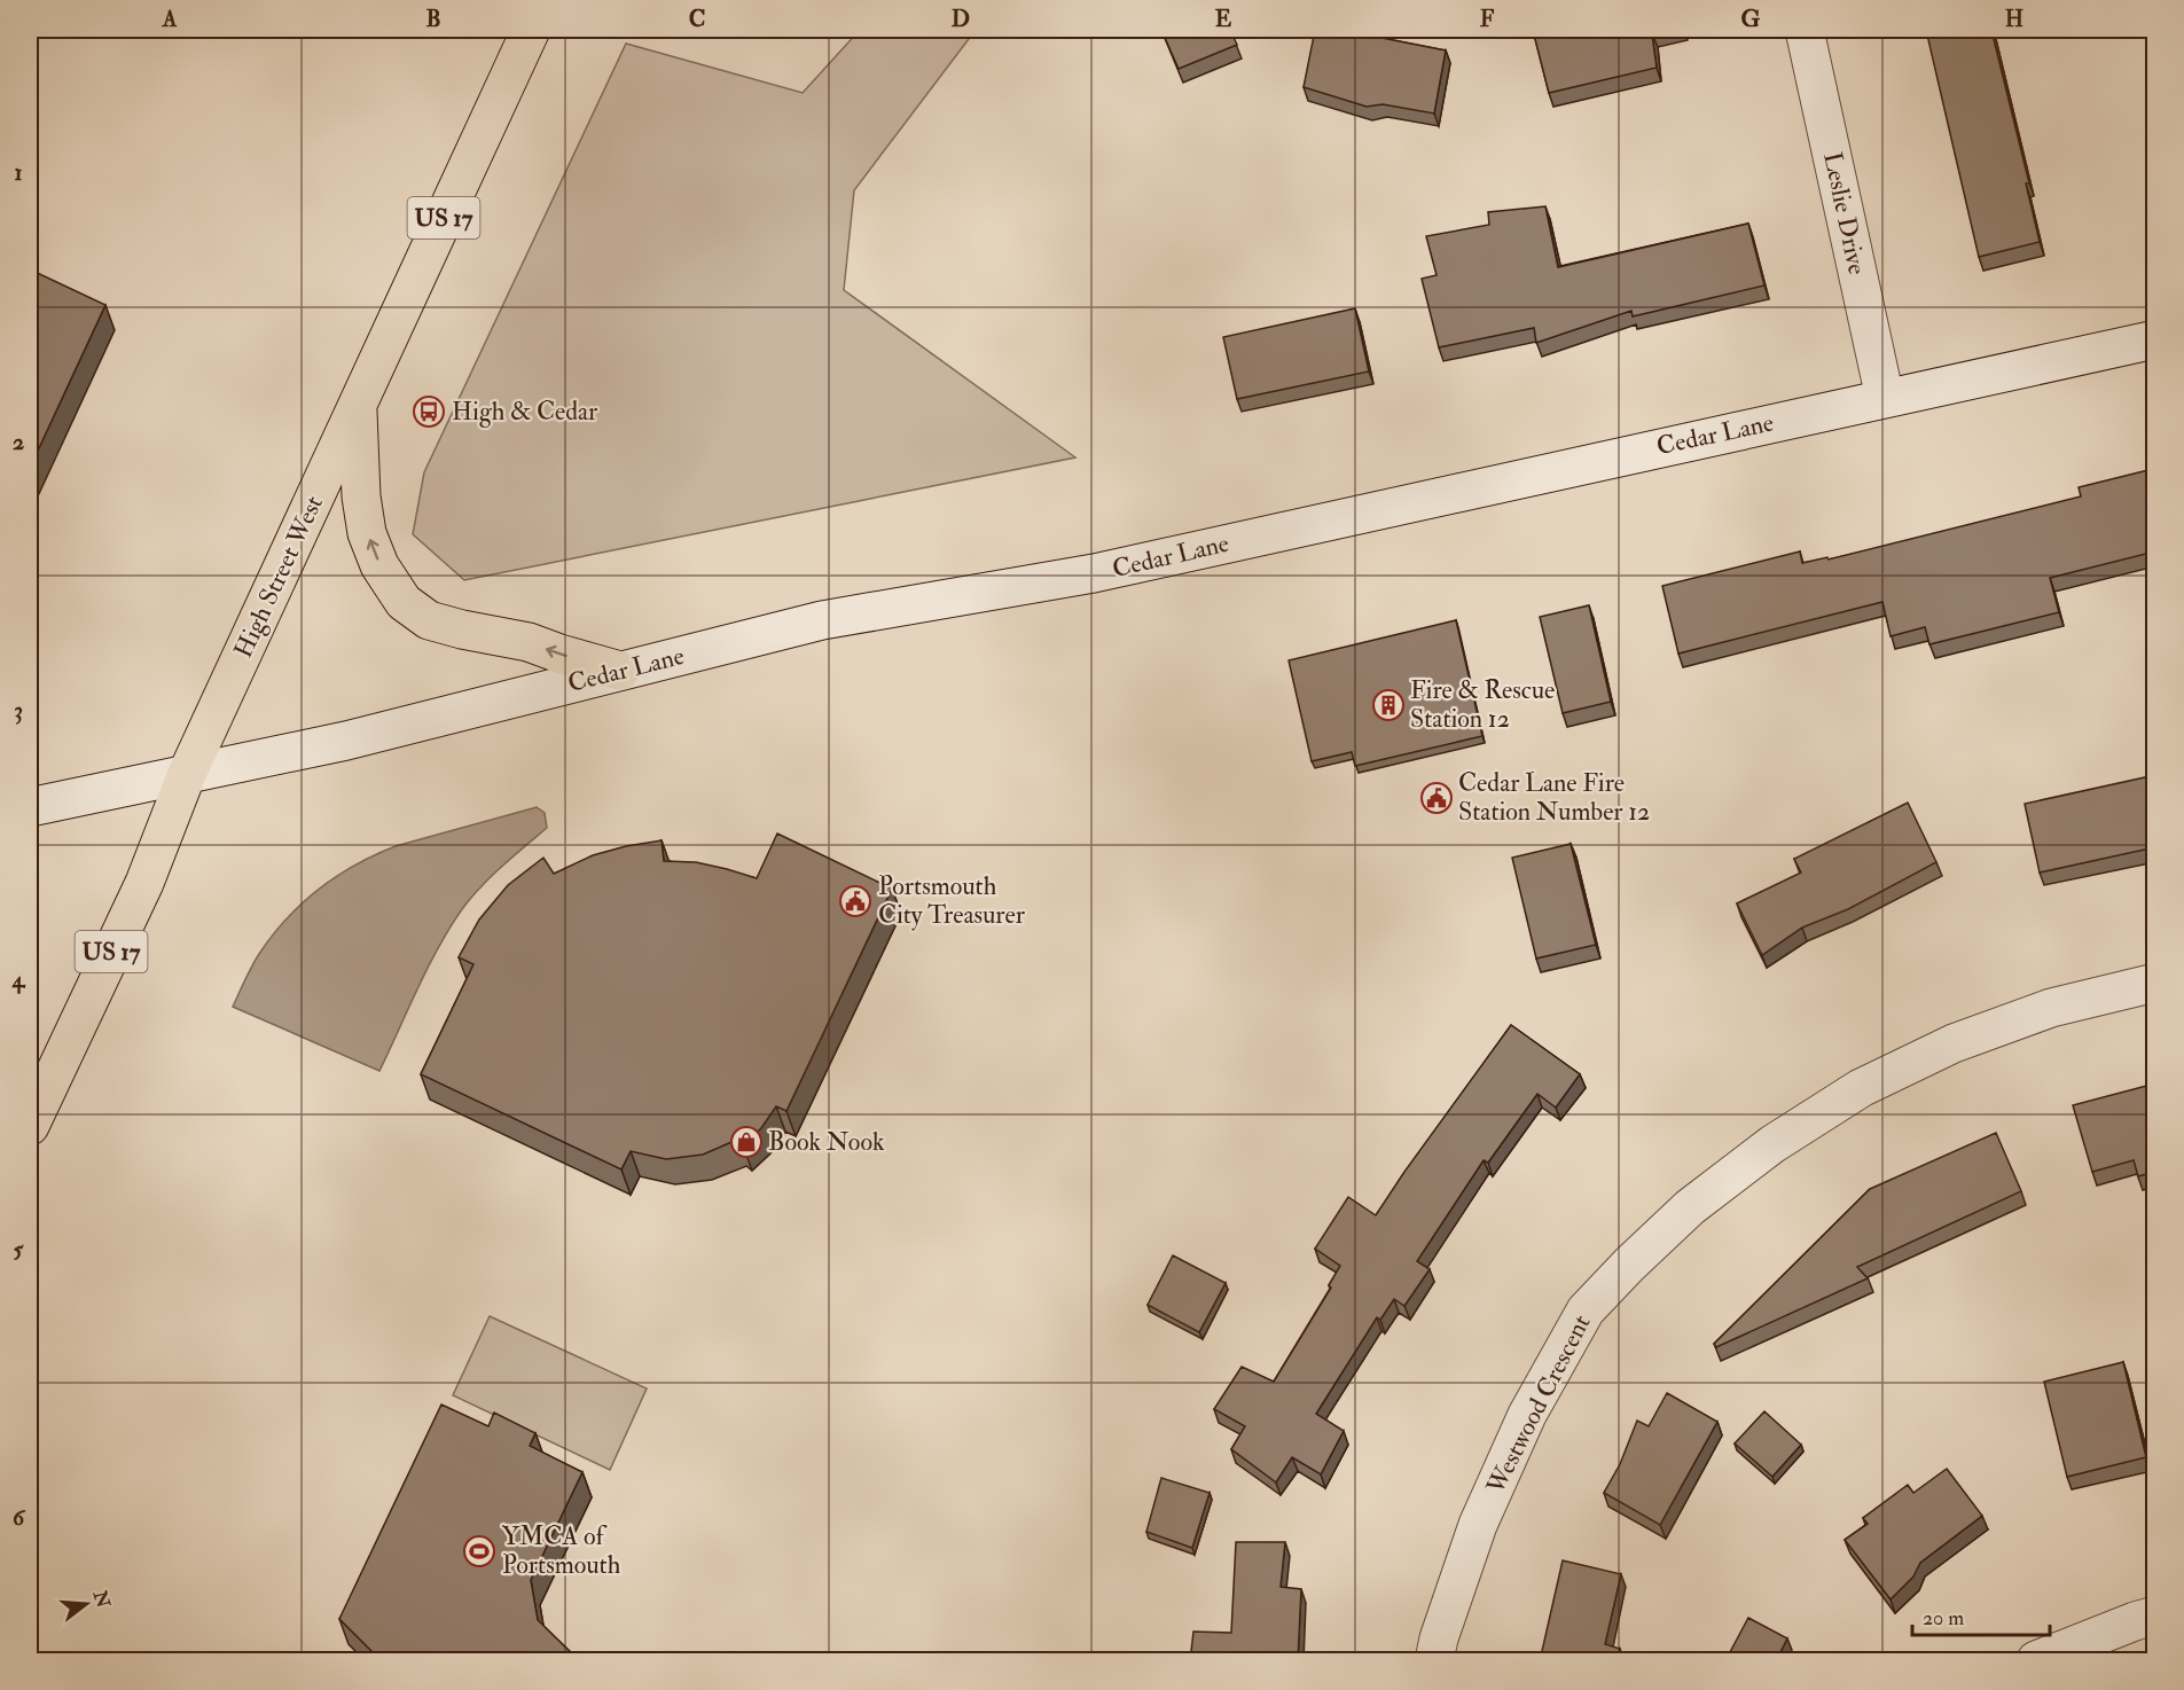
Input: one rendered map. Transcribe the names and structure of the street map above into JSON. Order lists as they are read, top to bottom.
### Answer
{
  "streets": {
    "main road": [
      "Leslie Drive",
      "US 17",
      "Cedar Lane",
      "High Street West",
      "Westwood Crescent"
    ]
  },
  "crossings": [
    ["Leslie Drive", "Cedar Lane"],
    ["Cedar Lane", "High Street West"]
  ],
  "places": {
    "bus stop": ["High & Cedar"],
    "building": ["Fire & Rescue Station 12"],
    "public building": ["Cedar Lane Fire Station Number 12", "Portsmouth City Treasurer"],
    "shop": ["Book Nook"],
    "sports": ["YMCA of Portsmouth"]
  },
  "scale_bar": "20 m",
  "north": "right",
  "grid": {
    "columns": [
      "A",
      "B",
      "C",
      "D",
      "E",
      "F",
      "G",
      "H"
    ],
    "rows": [
      "1",
      "2",
      "3",
      "4",
      "5",
      "6"
    ]
  }
}
